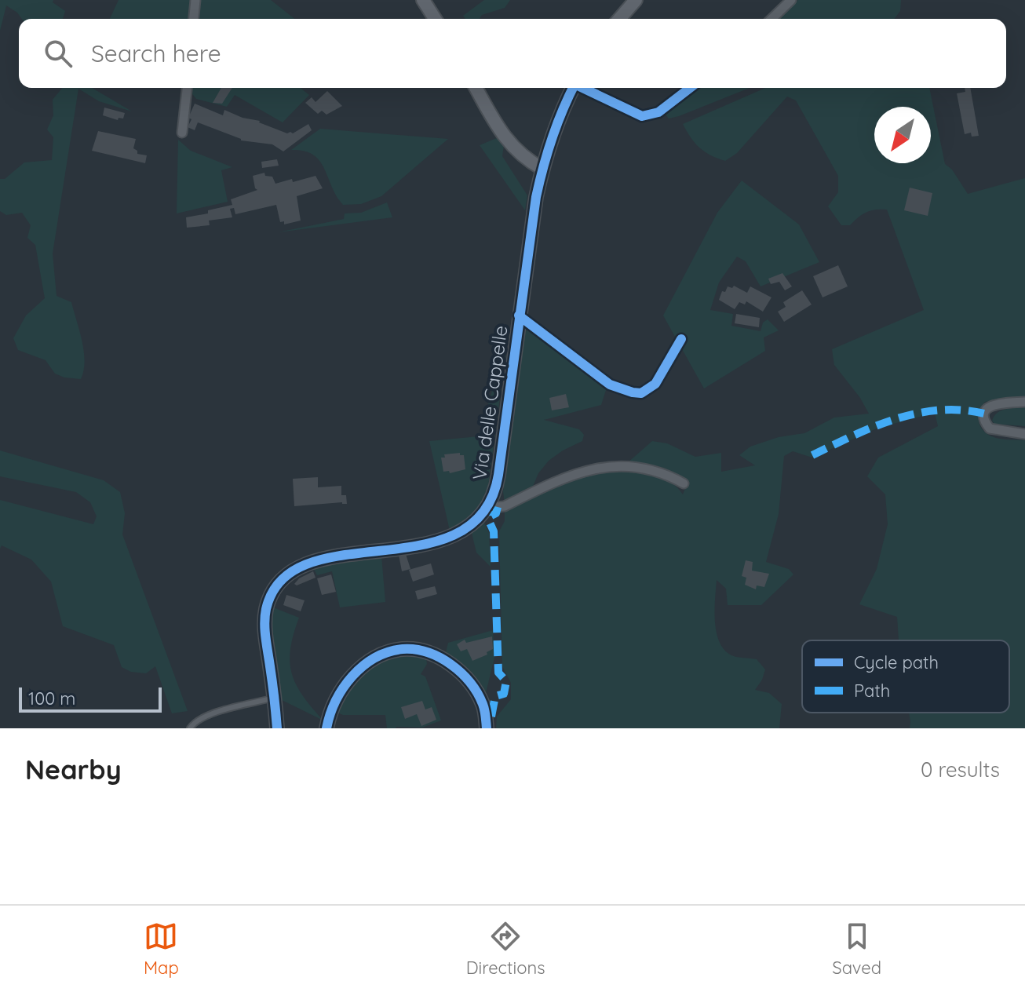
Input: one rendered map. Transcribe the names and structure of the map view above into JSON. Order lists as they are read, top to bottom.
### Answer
{
  "streets": {
    "main road": ["Via delle Cappelle"]
  },
  "legend": ["Cycle path", "Path"],
  "scale_bar": "100 m",
  "north": "bottom left",
  "page": {
    "search": "Search here",
    "scale": "100 m",
    "heading": ["Nearby", "0 results"],
    "nav": ["Map", "Directions", "Saved"]
  }
}
